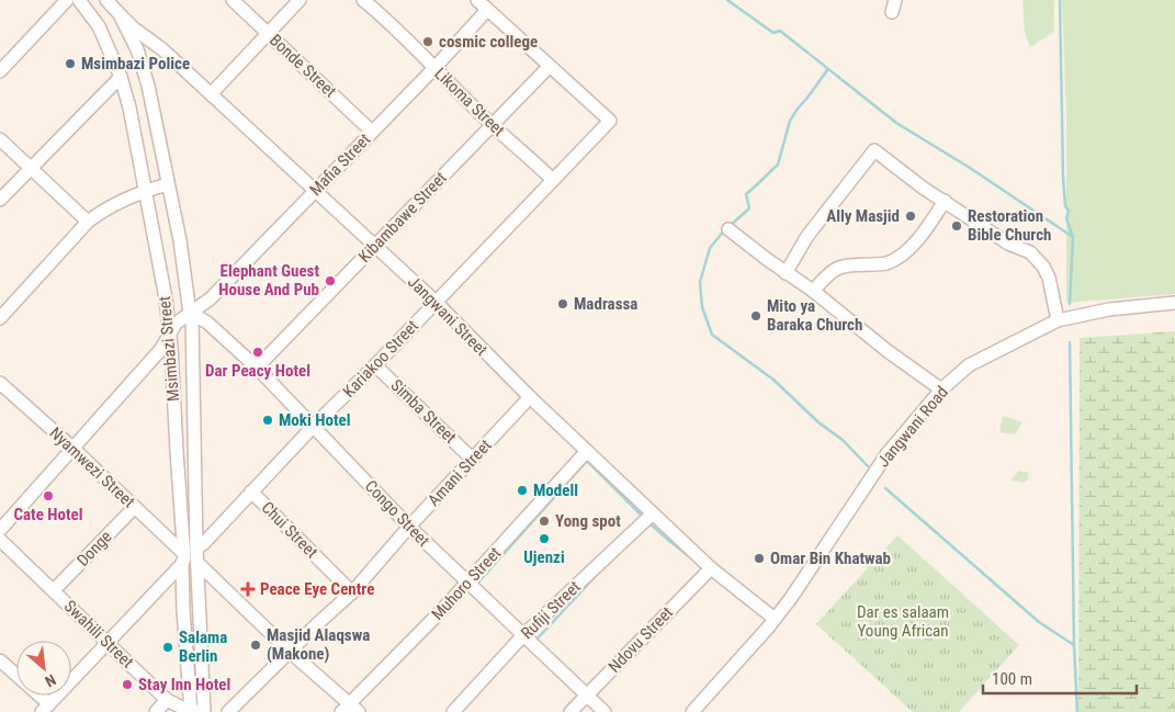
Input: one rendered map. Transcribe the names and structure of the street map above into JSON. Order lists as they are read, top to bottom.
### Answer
{
  "streets": {
    "street": [
      "Bonde Street",
      "Likoma Street",
      "Mafia Street",
      "Kibambawe Street",
      "Jangwani Street",
      "Msimbazi Street",
      "Kariakoo Street",
      "Simba Street",
      "Jangwani Road",
      "Nyamwezi Street",
      "Amani Street",
      "Congo Street",
      "Chui Street",
      "Donge",
      "Muhoro Street",
      "Rufiji Street",
      "Swahili Street",
      "Ndovu Street"
    ]
  },
  "crossings": [
    ["Bonde Street", "Mafia Street"],
    ["Likoma Street", "Mafia Street"],
    ["Likoma Street", "Kibambawe Street"],
    ["Likoma Street", "Kariakoo Street"],
    ["Mafia Street", "Jangwani Street"],
    ["Mafia Street", "Msimbazi Street"],
    ["Mafia Street", "Nyamwezi Street"],
    ["Mafia Street", "Congo Street"],
    ["Kibambawe Street", "Jangwani Street"],
    ["Kibambawe Street", "Kariakoo Street"],
    ["Kibambawe Street", "Congo Street"],
    ["Jangwani Street", "Msimbazi Street"],
    ["Jangwani Street", "Kariakoo Street"],
    ["Jangwani Street", "Jangwani Road"],
    ["Jangwani Street", "Amani Street"],
    ["Jangwani Street", "Muhoro Street"],
    ["Jangwani Street", "Rufiji Street"],
    ["Jangwani Street", "Ndovu Street"],
    ["Msimbazi Street", "Kariakoo Street"],
    ["Msimbazi Street", "Nyamwezi Street"],
    ["Msimbazi Street", "Congo Street"],
    ["Msimbazi Street", "Swahili Street"],
    ["Kariakoo Street", "Simba Street"],
    ["Kariakoo Street", "Congo Street"],
    ["Kariakoo Street", "Chui Street"],
    ["Simba Street", "Amani Street"],
    ["Nyamwezi Street", "Donge"],
    ["Amani Street", "Congo Street"],
    ["Amani Street", "Chui Street"],
    ["Congo Street", "Muhoro Street"],
    ["Congo Street", "Rufiji Street"],
    ["Congo Street", "Ndovu Street"],
    ["Donge", "Swahili Street"]
  ],
  "parks": ["Dar es salaam Young African"],
  "places": {
    "other": [
      "cosmic college",
      "Msimbazi Police",
      "Ally Masjid",
      "Restoration Bible Church",
      "Elephant Guest House And Pub",
      "Madrassa",
      "Mito ya Baraka Church",
      "Dar Peacy Hotel",
      "Moki Hotel",
      "Modell",
      "Cate Hotel",
      "Yong spot",
      "Ujenzi",
      "Omar Bin Khatwab",
      "Masjid Alaqswa (Makone)",
      "Salama Berlin",
      "Stay Inn Hotel"
    ],
    "health": ["Peace Eye Centre"]
  },
  "scale_bar": "100 m",
  "north": "bottom right"
}
